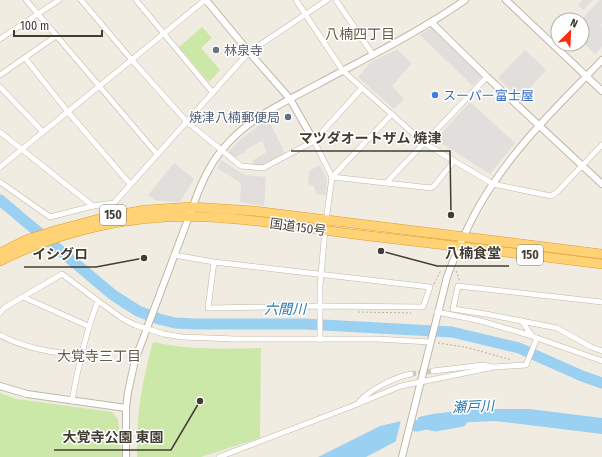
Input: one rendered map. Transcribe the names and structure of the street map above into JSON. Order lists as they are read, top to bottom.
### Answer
{
  "streets": {
    "highway": ["150", "国道150号"]
  },
  "districts": ["八楠四丁目", "大覚寺三丁目"],
  "water": ["六間川", "瀬戸川"],
  "places": [
    "林泉寺",
    "スーパー富士屋",
    "焼津八楠郵便局",
    "マツダオートザム 焼津",
    "八楠食堂",
    "イシグロ",
    "大覚寺公園 東園"
  ],
  "scale_bar": "100 m",
  "north": "top right"
}
